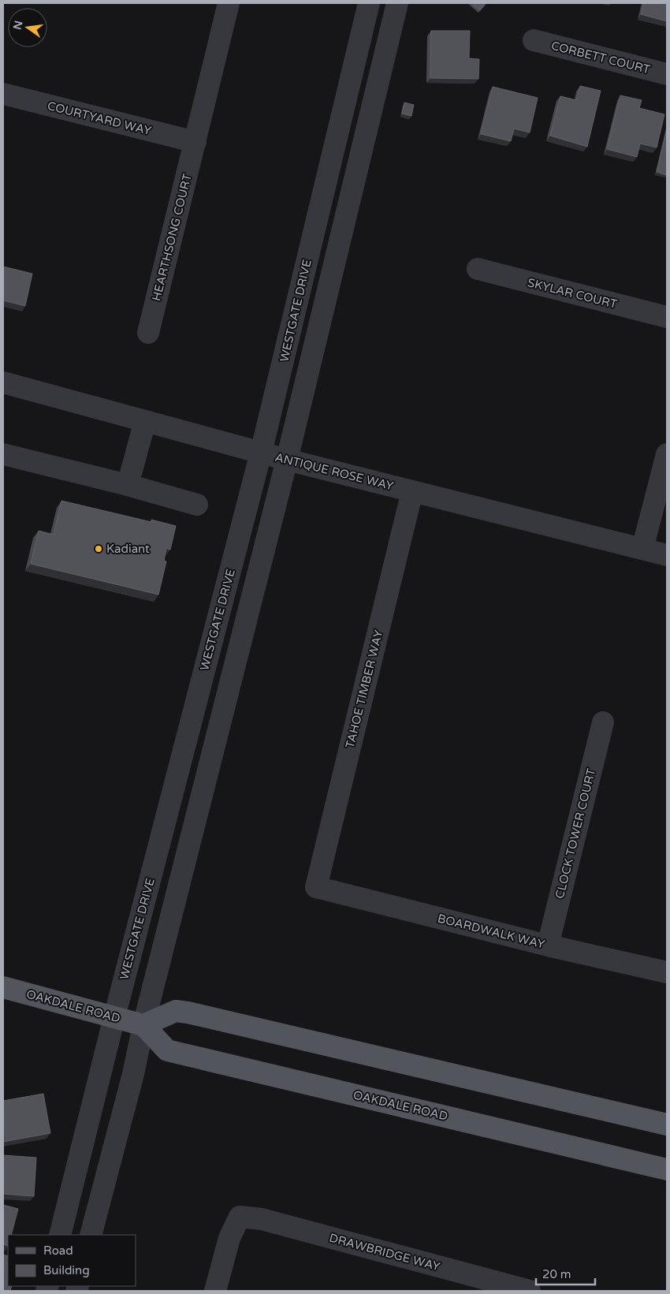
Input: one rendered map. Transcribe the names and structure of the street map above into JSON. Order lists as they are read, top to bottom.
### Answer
{
  "streets": {
    "main road": ["OAKDALE ROAD"],
    "street": [
      "CORBETT COURT",
      "COURTYARD WAY",
      "HEARTHSONG COURT",
      "SKYLAR COURT",
      "WESTGATE DRIVE",
      "ANTIQUE ROSE WAY",
      "TAHOE TIMBER WAY",
      "CLOCK TOWER COURT",
      "BOARDWALK WAY",
      "DRAWBRIDGE WAY"
    ]
  },
  "crossings": [
    ["COURTYARD WAY", "HEARTHSONG COURT"],
    ["WESTGATE DRIVE", "ANTIQUE ROSE WAY"],
    ["WESTGATE DRIVE", "OAKDALE ROAD"],
    ["ANTIQUE ROSE WAY", "TAHOE TIMBER WAY"],
    ["TAHOE TIMBER WAY", "BOARDWALK WAY"],
    ["CLOCK TOWER COURT", "BOARDWALK WAY"]
  ],
  "places": ["Kadiant"],
  "legend": ["Road", "Building"],
  "scale_bar": "20 m",
  "north": "left"
}
